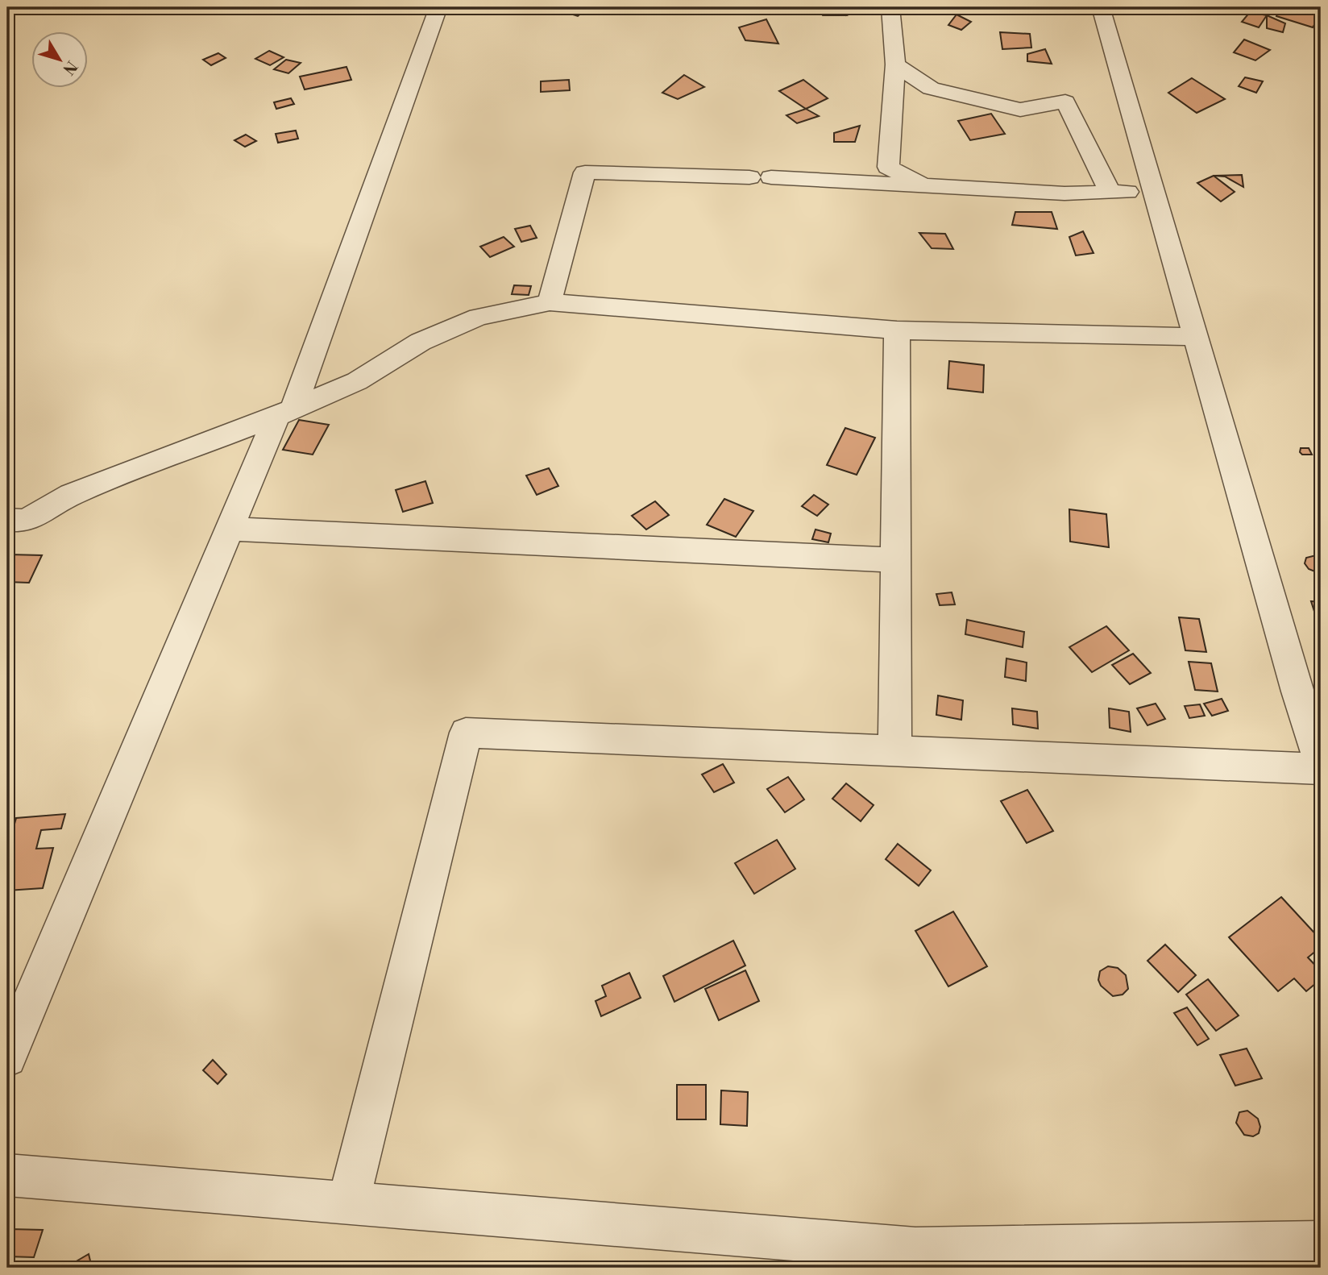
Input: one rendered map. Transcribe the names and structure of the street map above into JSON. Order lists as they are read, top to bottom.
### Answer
{
  "north": "bottom right"
}
